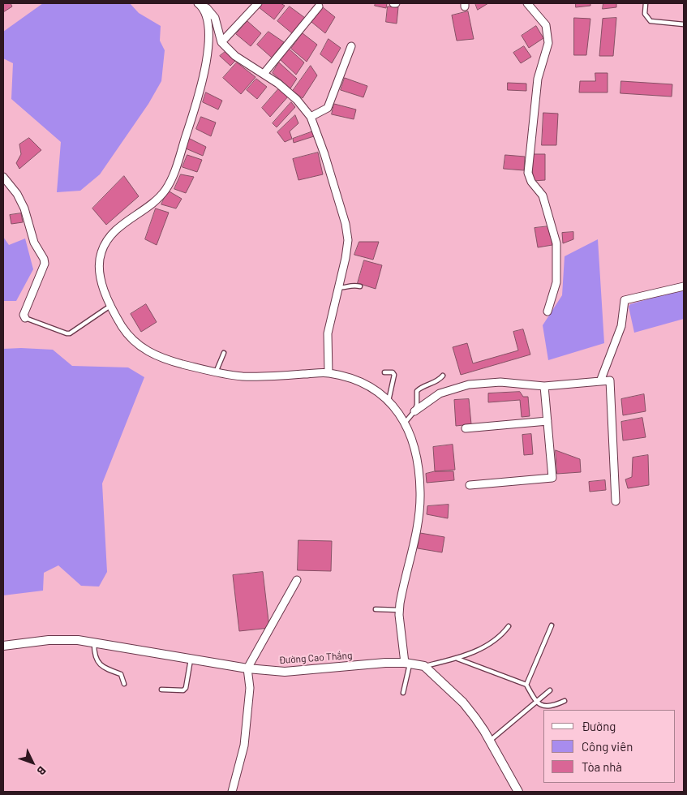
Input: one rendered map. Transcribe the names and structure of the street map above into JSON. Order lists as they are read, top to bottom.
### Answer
{
  "streets": {
    "street": ["Đường Cao Thắng"]
  },
  "legend": ["Đường", "Công viên", "Tòa nhà"],
  "north": "bottom right"
}
